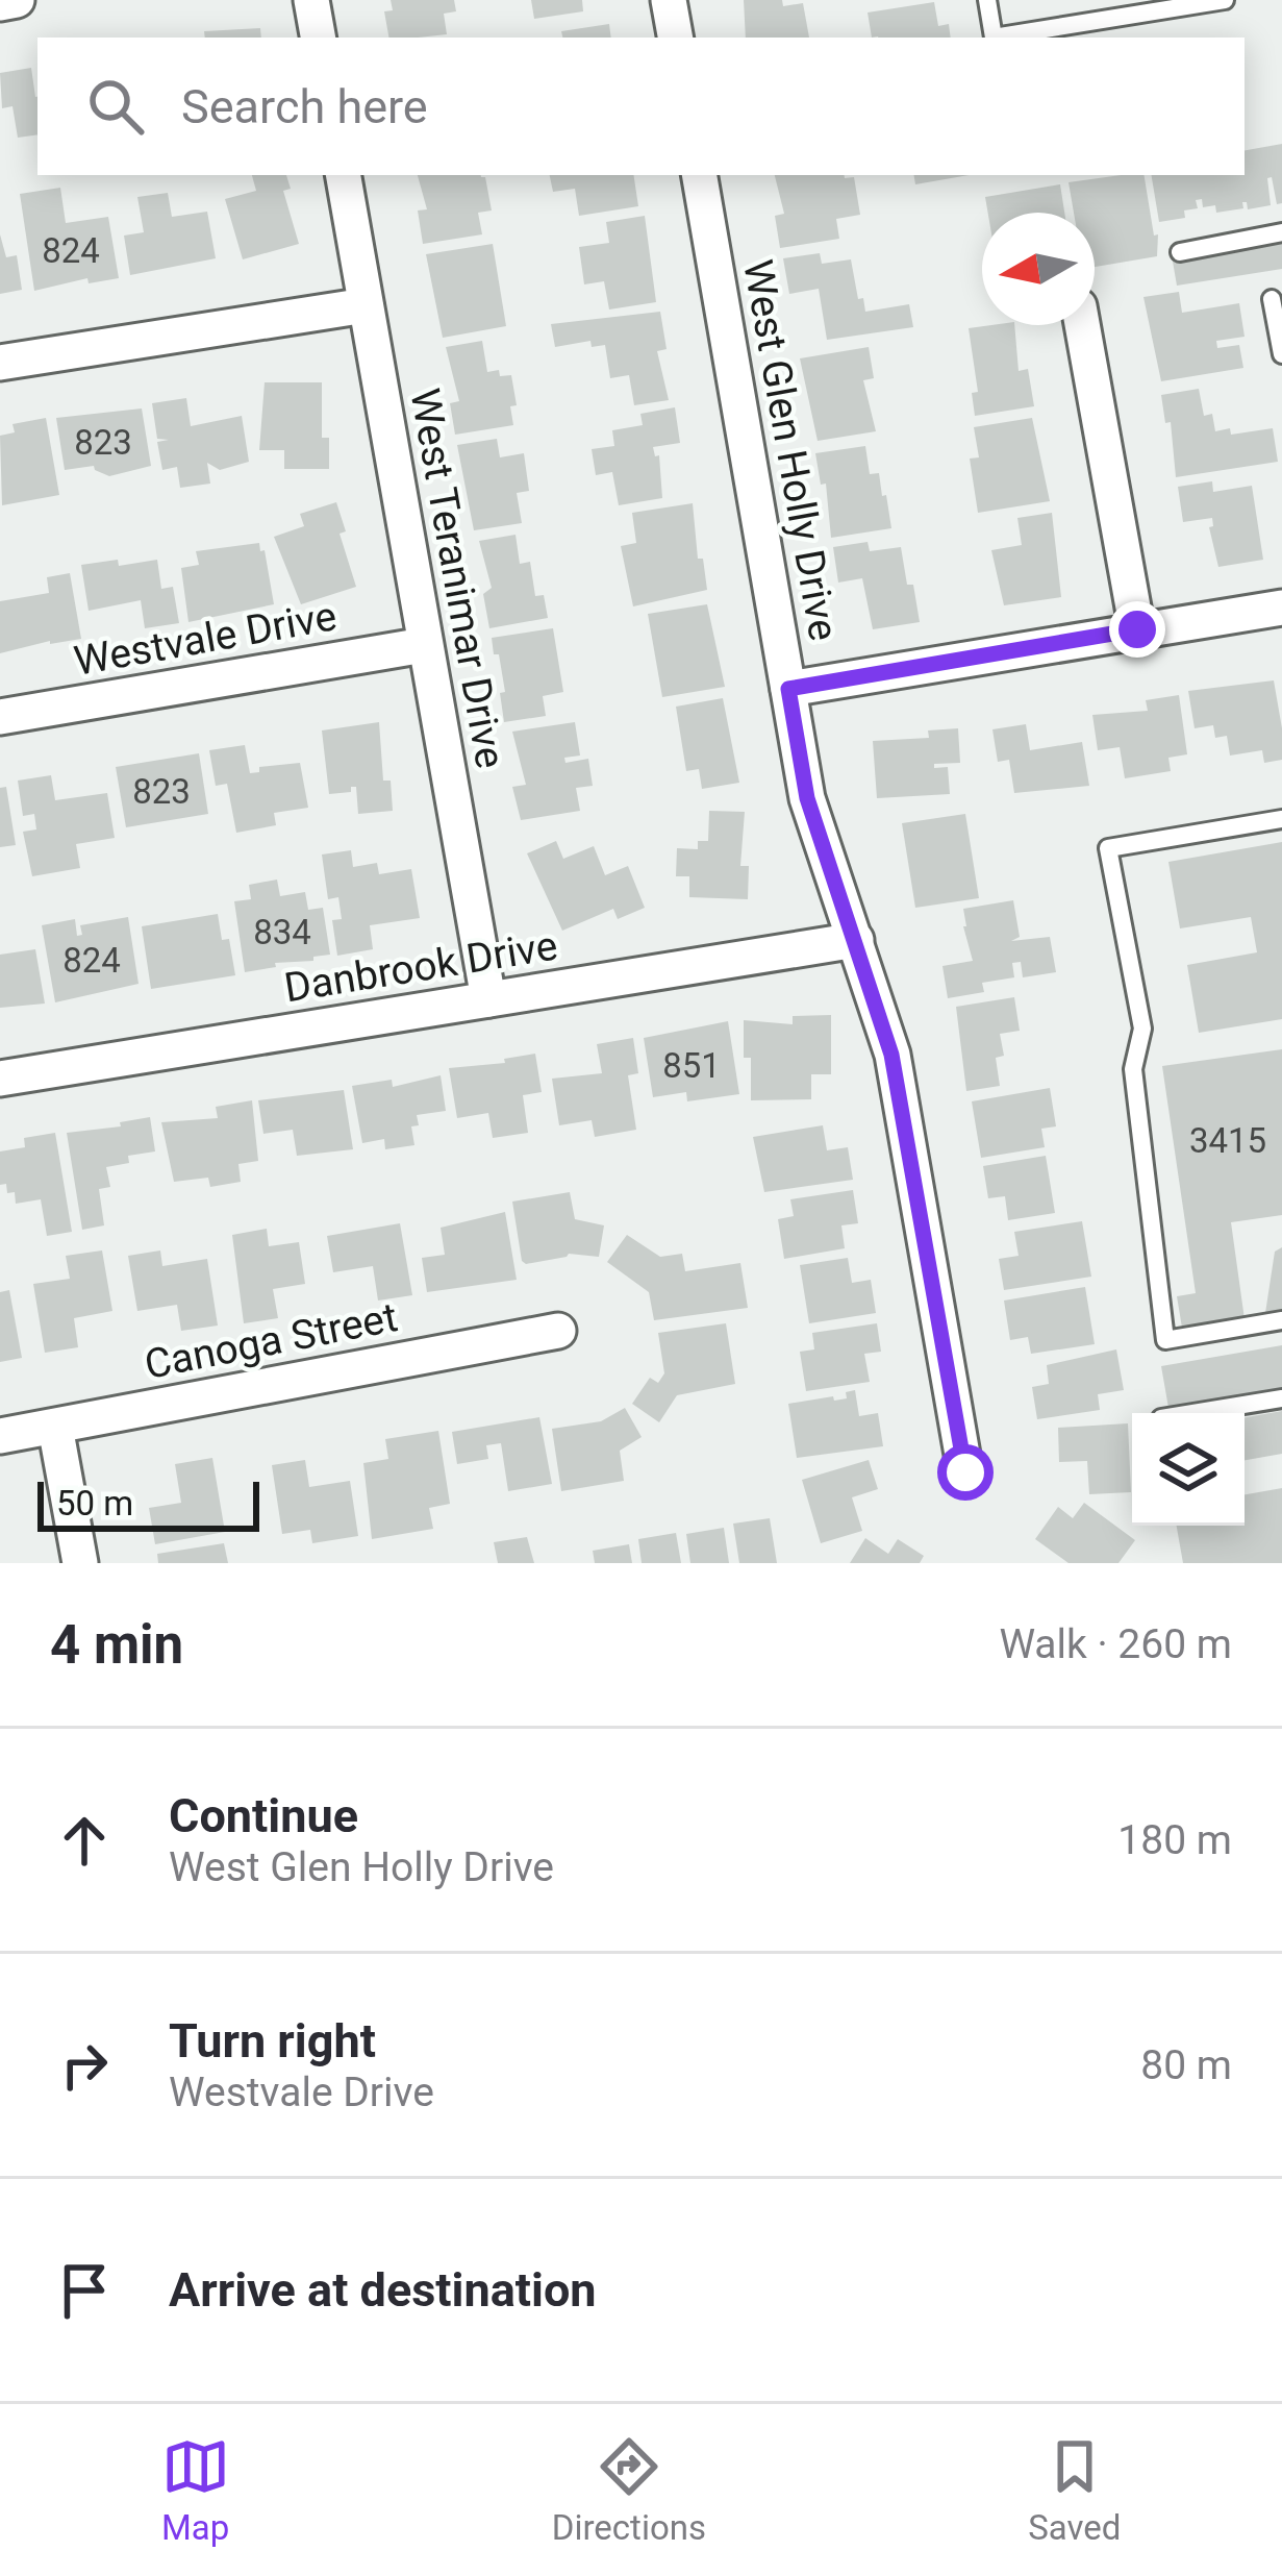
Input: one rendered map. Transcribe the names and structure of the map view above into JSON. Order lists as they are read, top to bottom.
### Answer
{
  "streets": {
    "street": [
      "West Glen Holly Drive",
      "West Teranimar Drive",
      "Westvale Drive",
      "Danbrook Drive",
      "Canoga Street"
    ]
  },
  "crossings": [
    ["West Glen Holly Drive", "Danbrook Drive"],
    ["West Teranimar Drive", "Westvale Drive"],
    ["West Teranimar Drive", "Danbrook Drive"]
  ],
  "house_numbers": [
    "824",
    "823",
    "823",
    "834",
    "824",
    "851",
    "3415"
  ],
  "scale_bar": "50 m",
  "north": "left",
  "page": {
    "search": "Search here",
    "scale": "50 m",
    "heading": ["4 min", "Walk · 260 m"],
    "list": [
      ["Continue", "West Glen Holly Drive", "180 m"],
      ["Turn right", "Westvale Drive", "80 m"],
      "Arrive at destination"
    ],
    "nav": ["Map", "Directions", "Saved"]
  }
}
